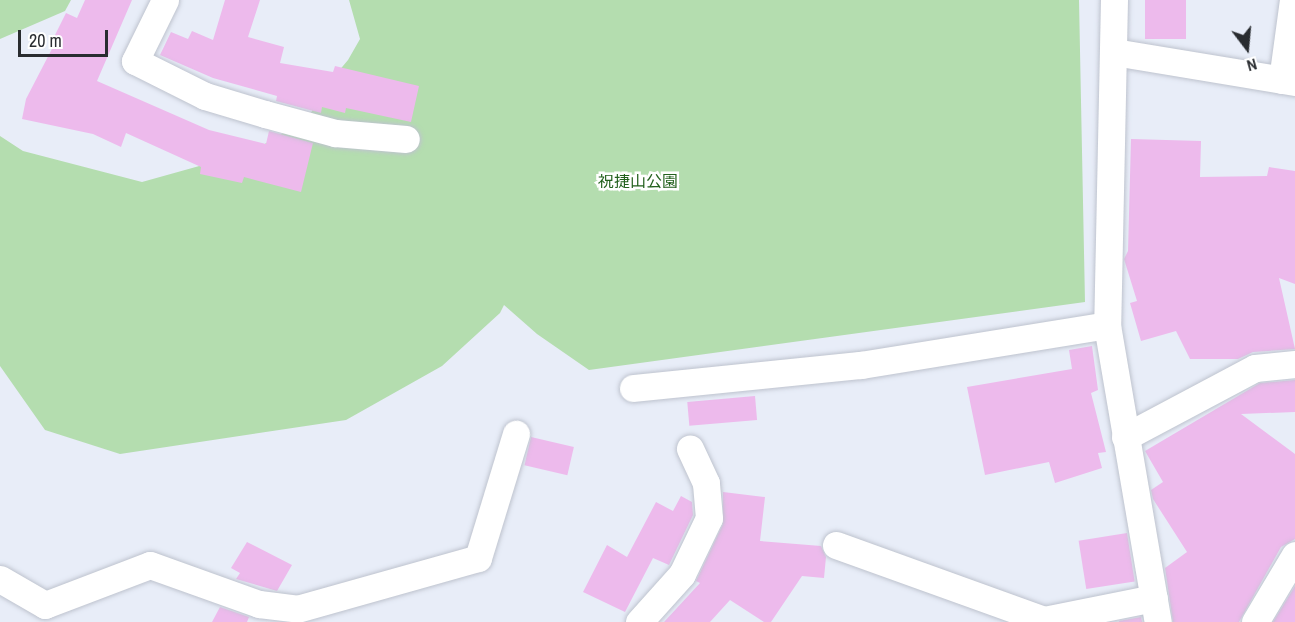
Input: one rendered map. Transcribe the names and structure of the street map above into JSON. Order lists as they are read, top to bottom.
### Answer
{
  "parks": ["祝捷山公園"],
  "scale_bar": "20 m",
  "north": "bottom"
}
